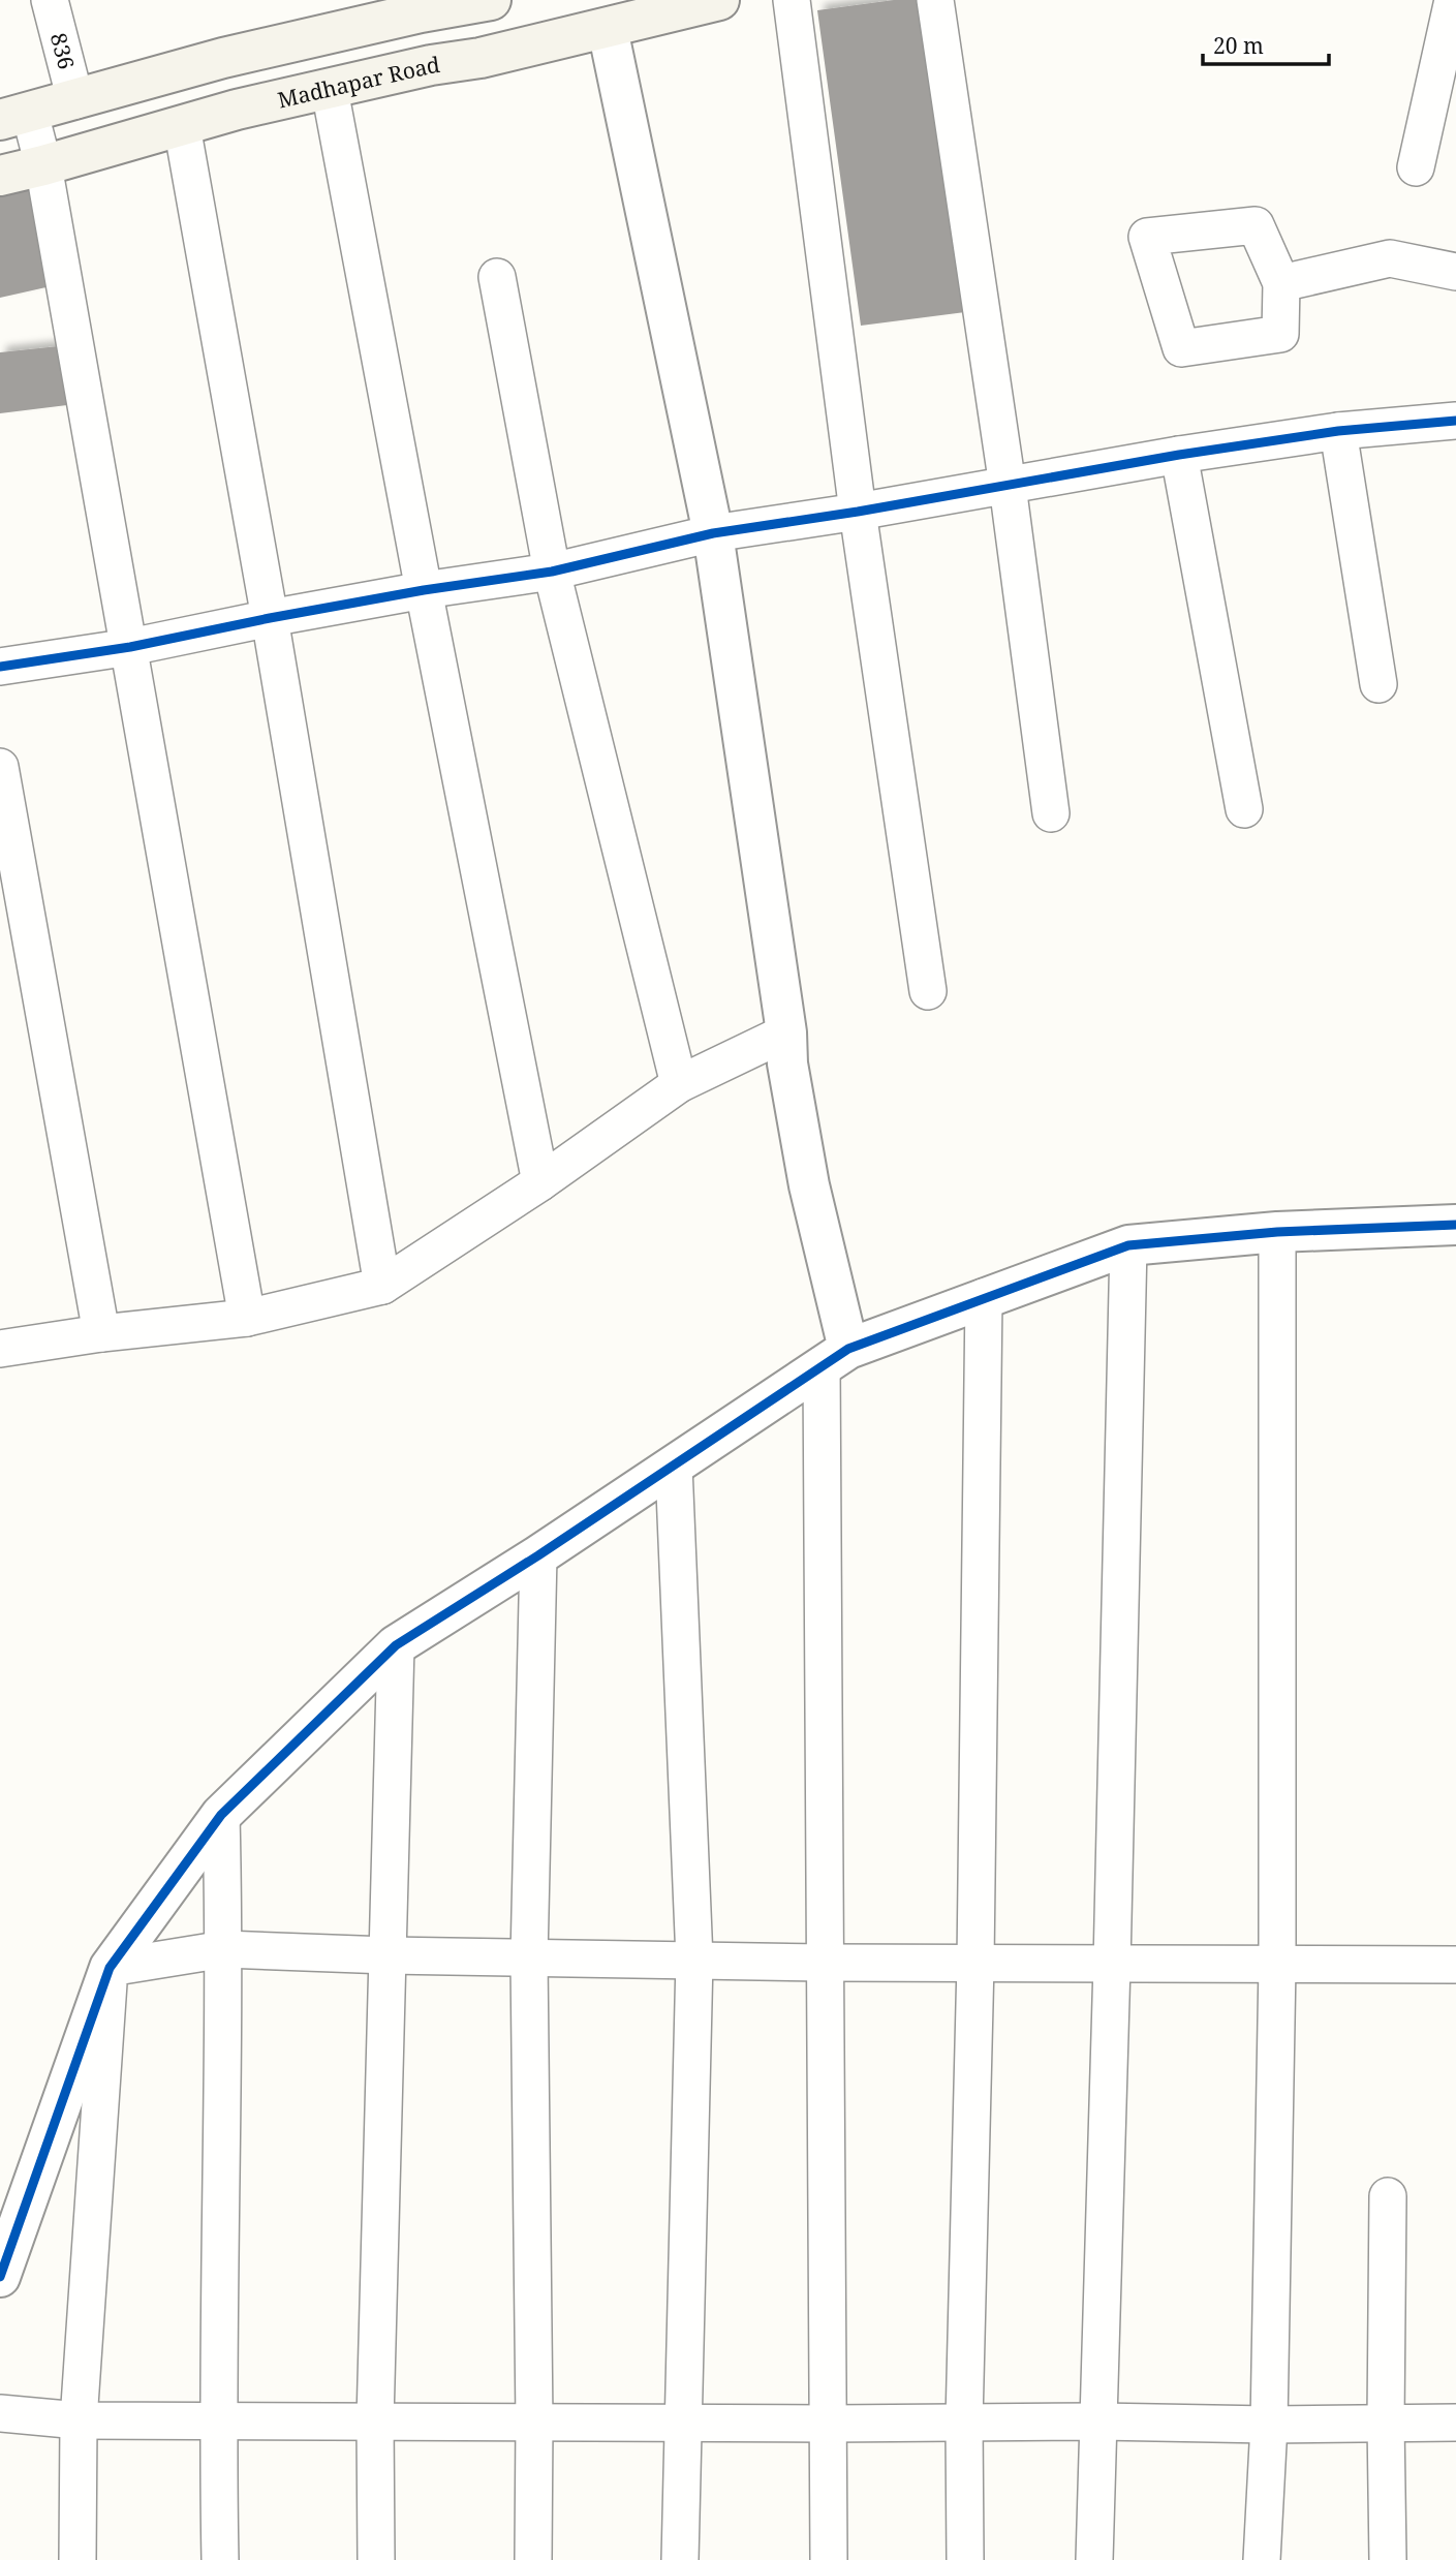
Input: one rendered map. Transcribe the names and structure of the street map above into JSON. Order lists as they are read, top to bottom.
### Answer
{
  "streets": {
    "main road": ["Madhapar Road"],
    "street": ["836"]
  },
  "scale_bar": "20 m"
}
